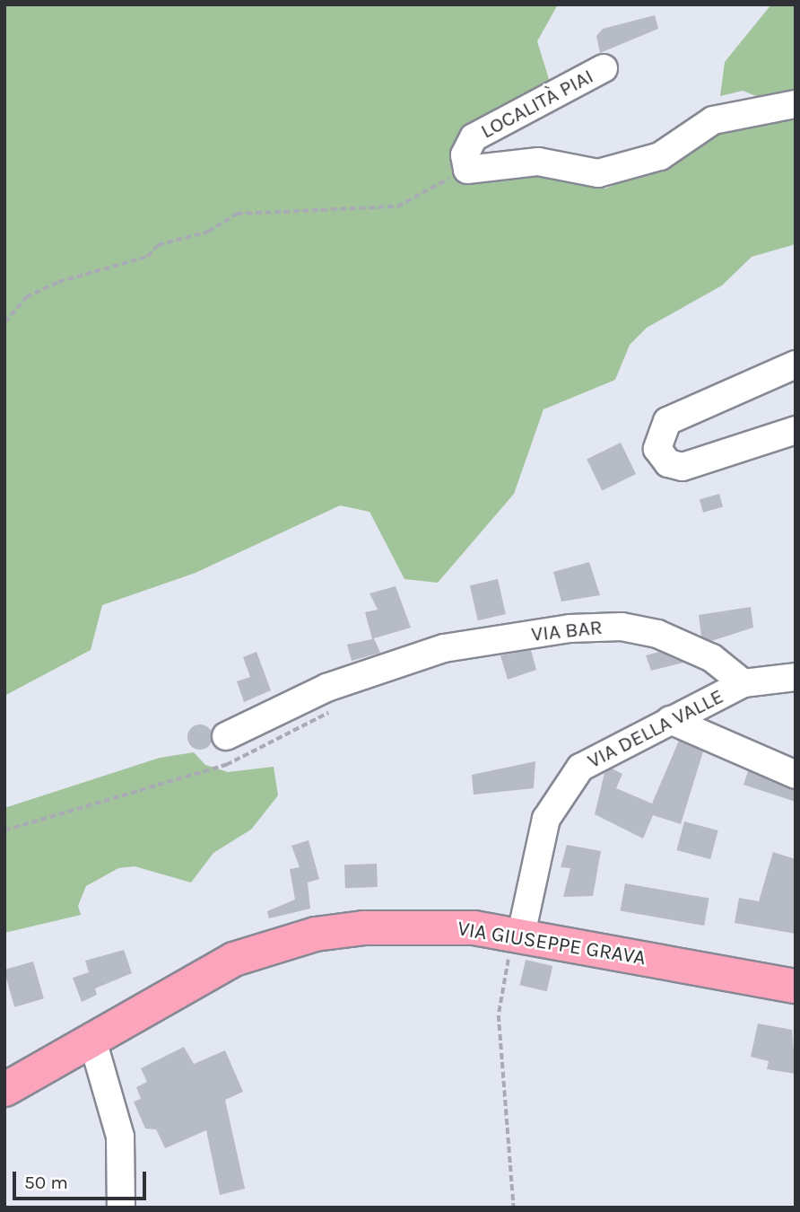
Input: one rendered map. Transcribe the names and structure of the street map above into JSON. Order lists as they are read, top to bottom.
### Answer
{
  "streets": {
    "main road": ["VIA GIUSEPPE GRAVA"],
    "street": ["LOCALITÀ PIAI", "VIA BAR", "VIA DELLA VALLE"]
  },
  "crossings": [
    ["VIA BAR", "VIA DELLA VALLE"],
    ["VIA DELLA VALLE", "VIA GIUSEPPE GRAVA"]
  ],
  "scale_bar": "50 m"
}
